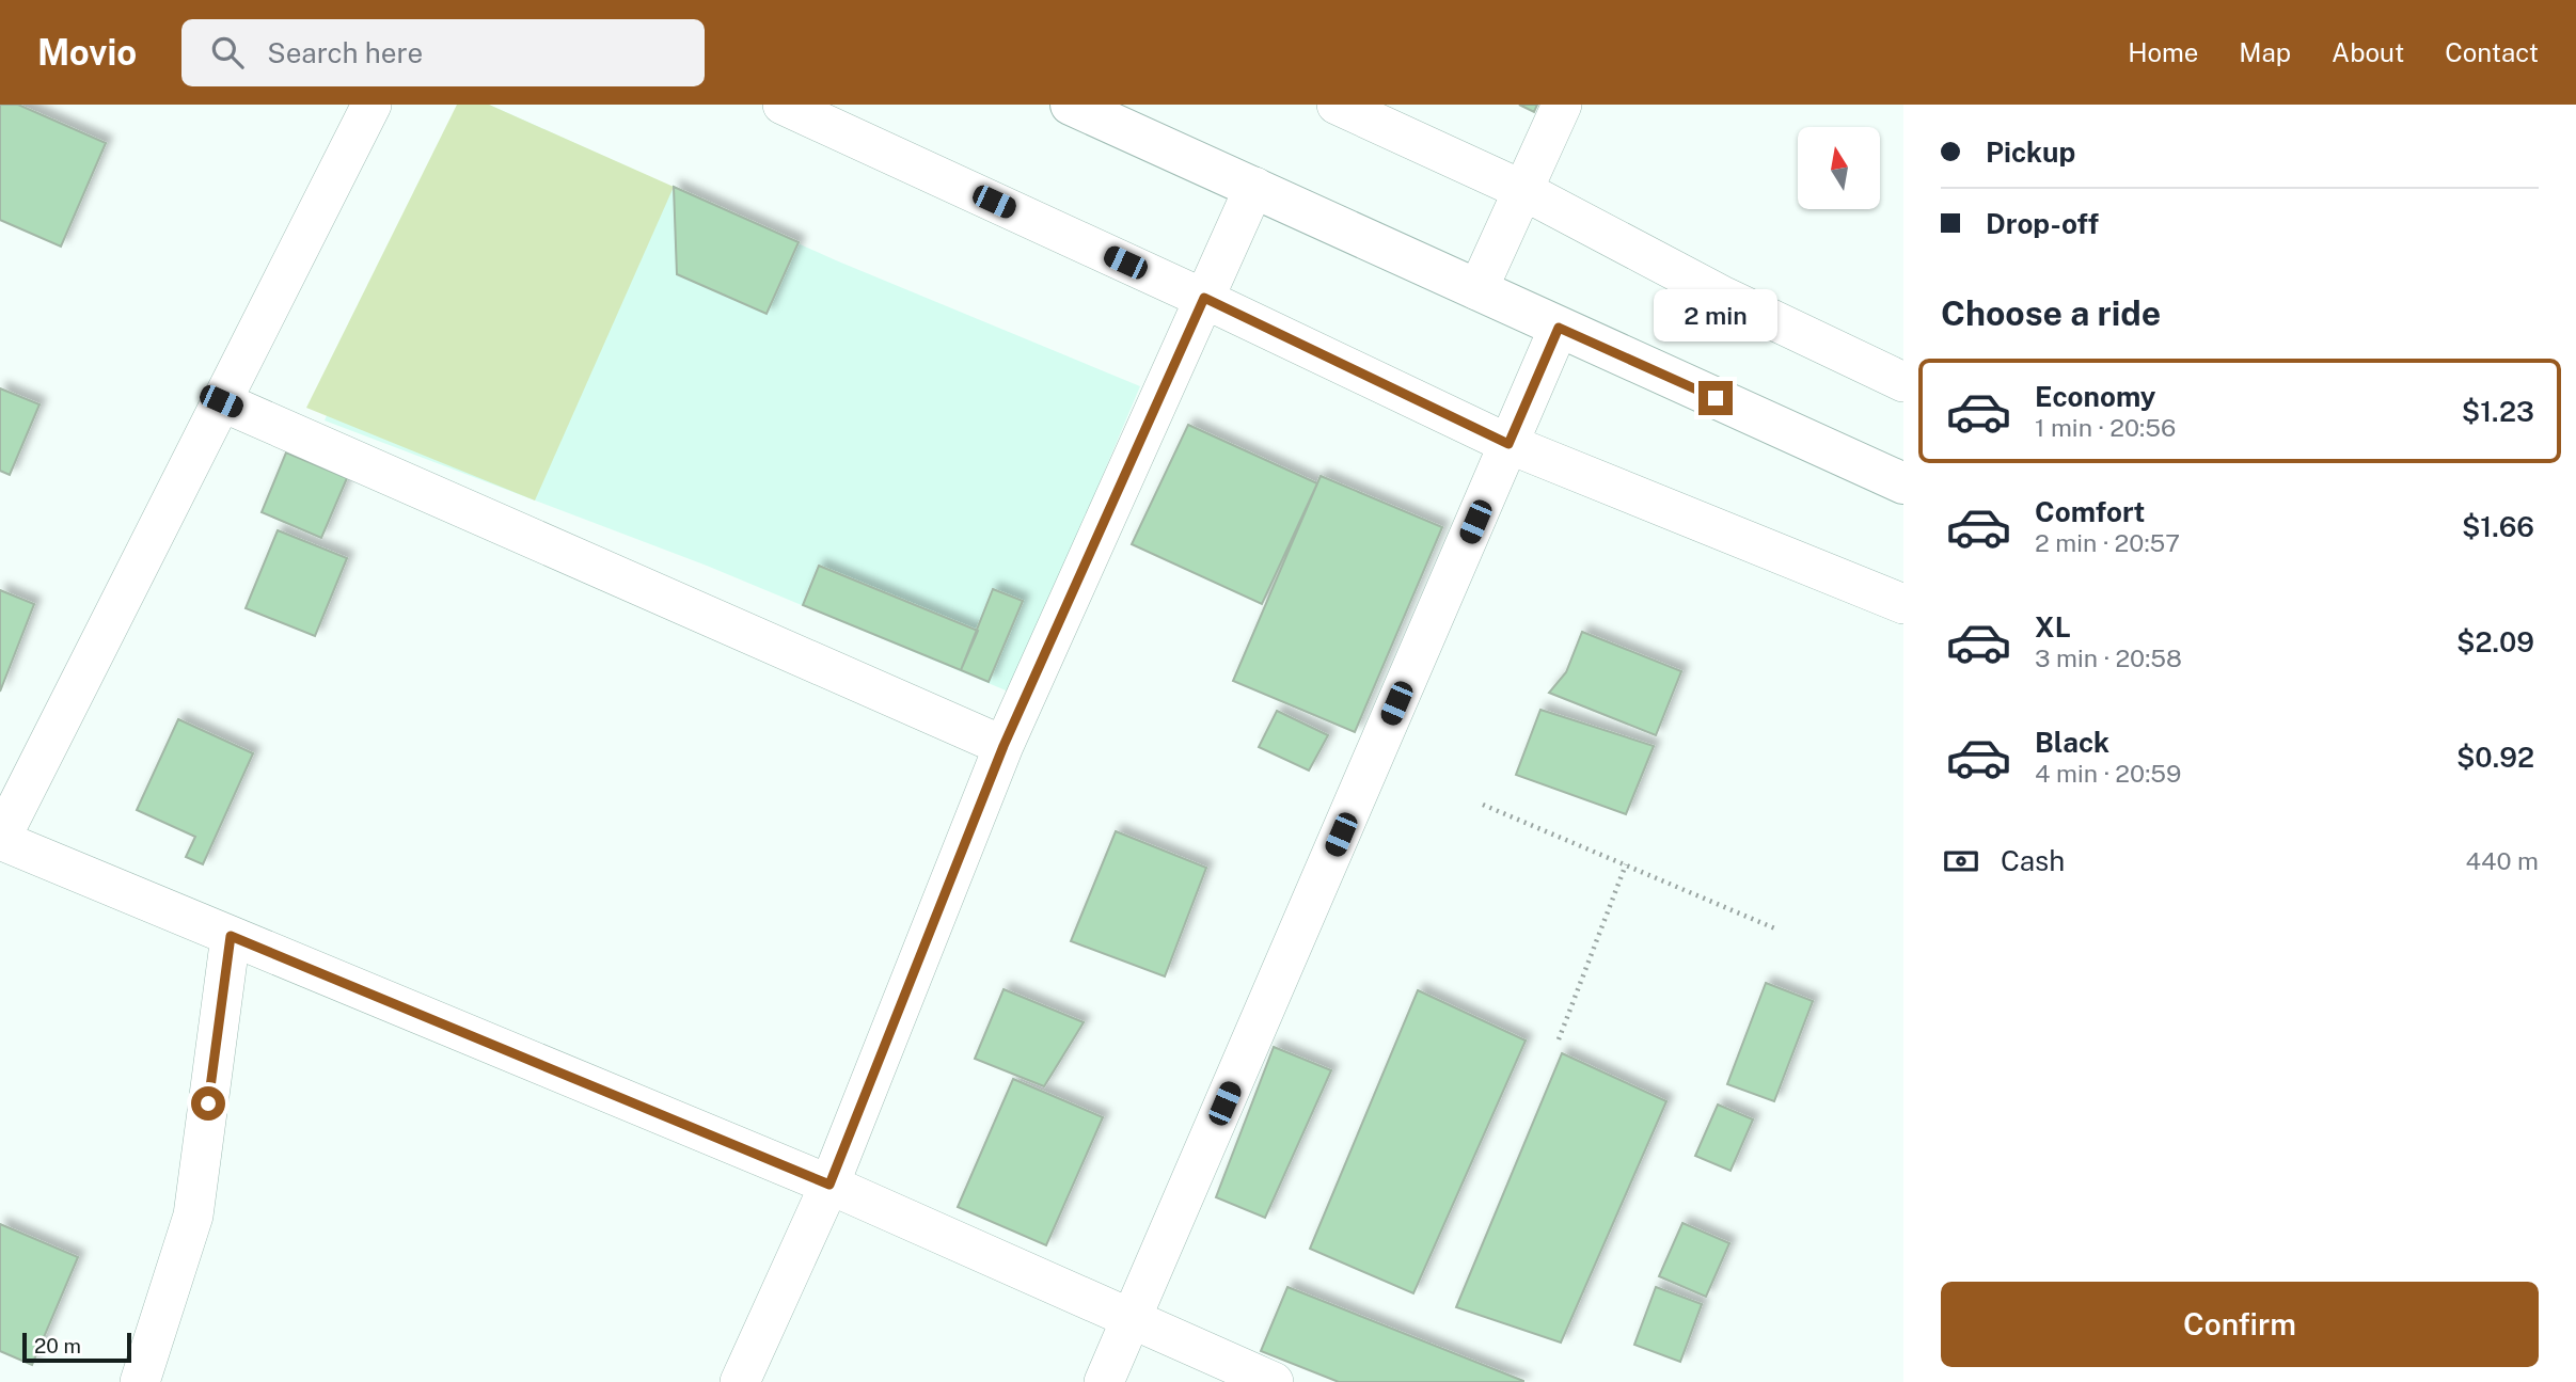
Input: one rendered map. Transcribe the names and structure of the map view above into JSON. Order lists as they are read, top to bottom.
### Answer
{
  "scale_bar": "20 m",
  "north": "top",
  "page": {
    "header": "Movio",
    "search": "Search here",
    "nav": [
      "Home",
      "Map",
      "About",
      "Contact"
    ],
    "banner": ["Pickup", "Drop-off"],
    "heading": "Choose a ride",
    "bubble": "2 min",
    "list": [
      {
        "name": "Economy",
        "note": "1 min · 20:56",
        "value": "$1.23"
      },
      {
        "name": "Comfort",
        "note": "2 min · 20:57",
        "value": "$1.66"
      },
      {
        "name": "XL",
        "note": "3 min · 20:58",
        "value": "$2.09"
      },
      {
        "name": "Black",
        "note": "4 min · 20:59",
        "value": "$0.92"
      }
    ],
    "pay": ["Cash", "440 m"],
    "buttons": "Confirm",
    "scale": "20 m"
  }
}
